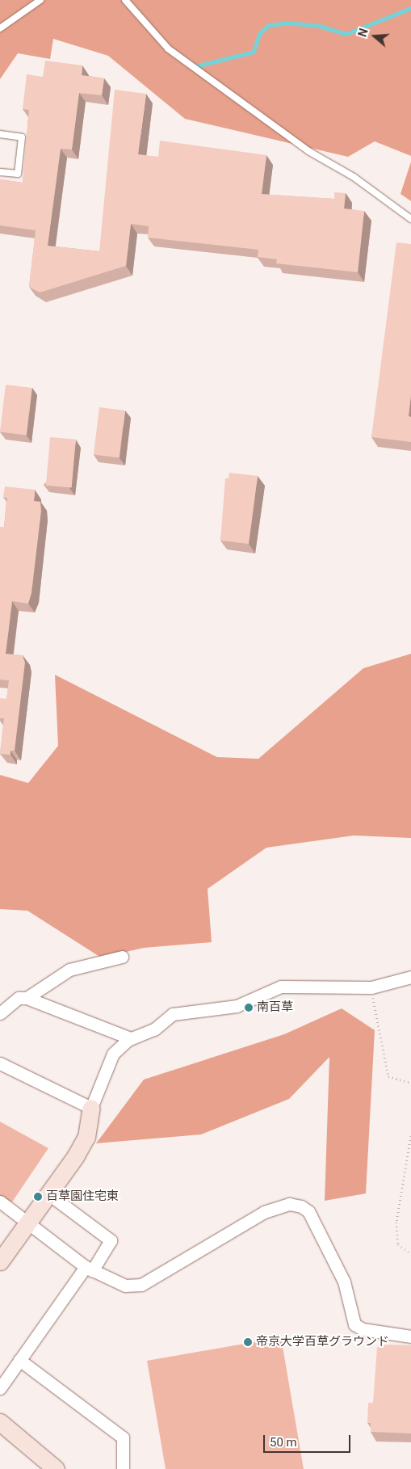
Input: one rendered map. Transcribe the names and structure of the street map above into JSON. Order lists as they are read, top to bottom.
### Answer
{
  "places": ["南百草", "百草園住宅東", "帝京大学百草グラウンド"],
  "scale_bar": "50 m",
  "north": "left"
}
